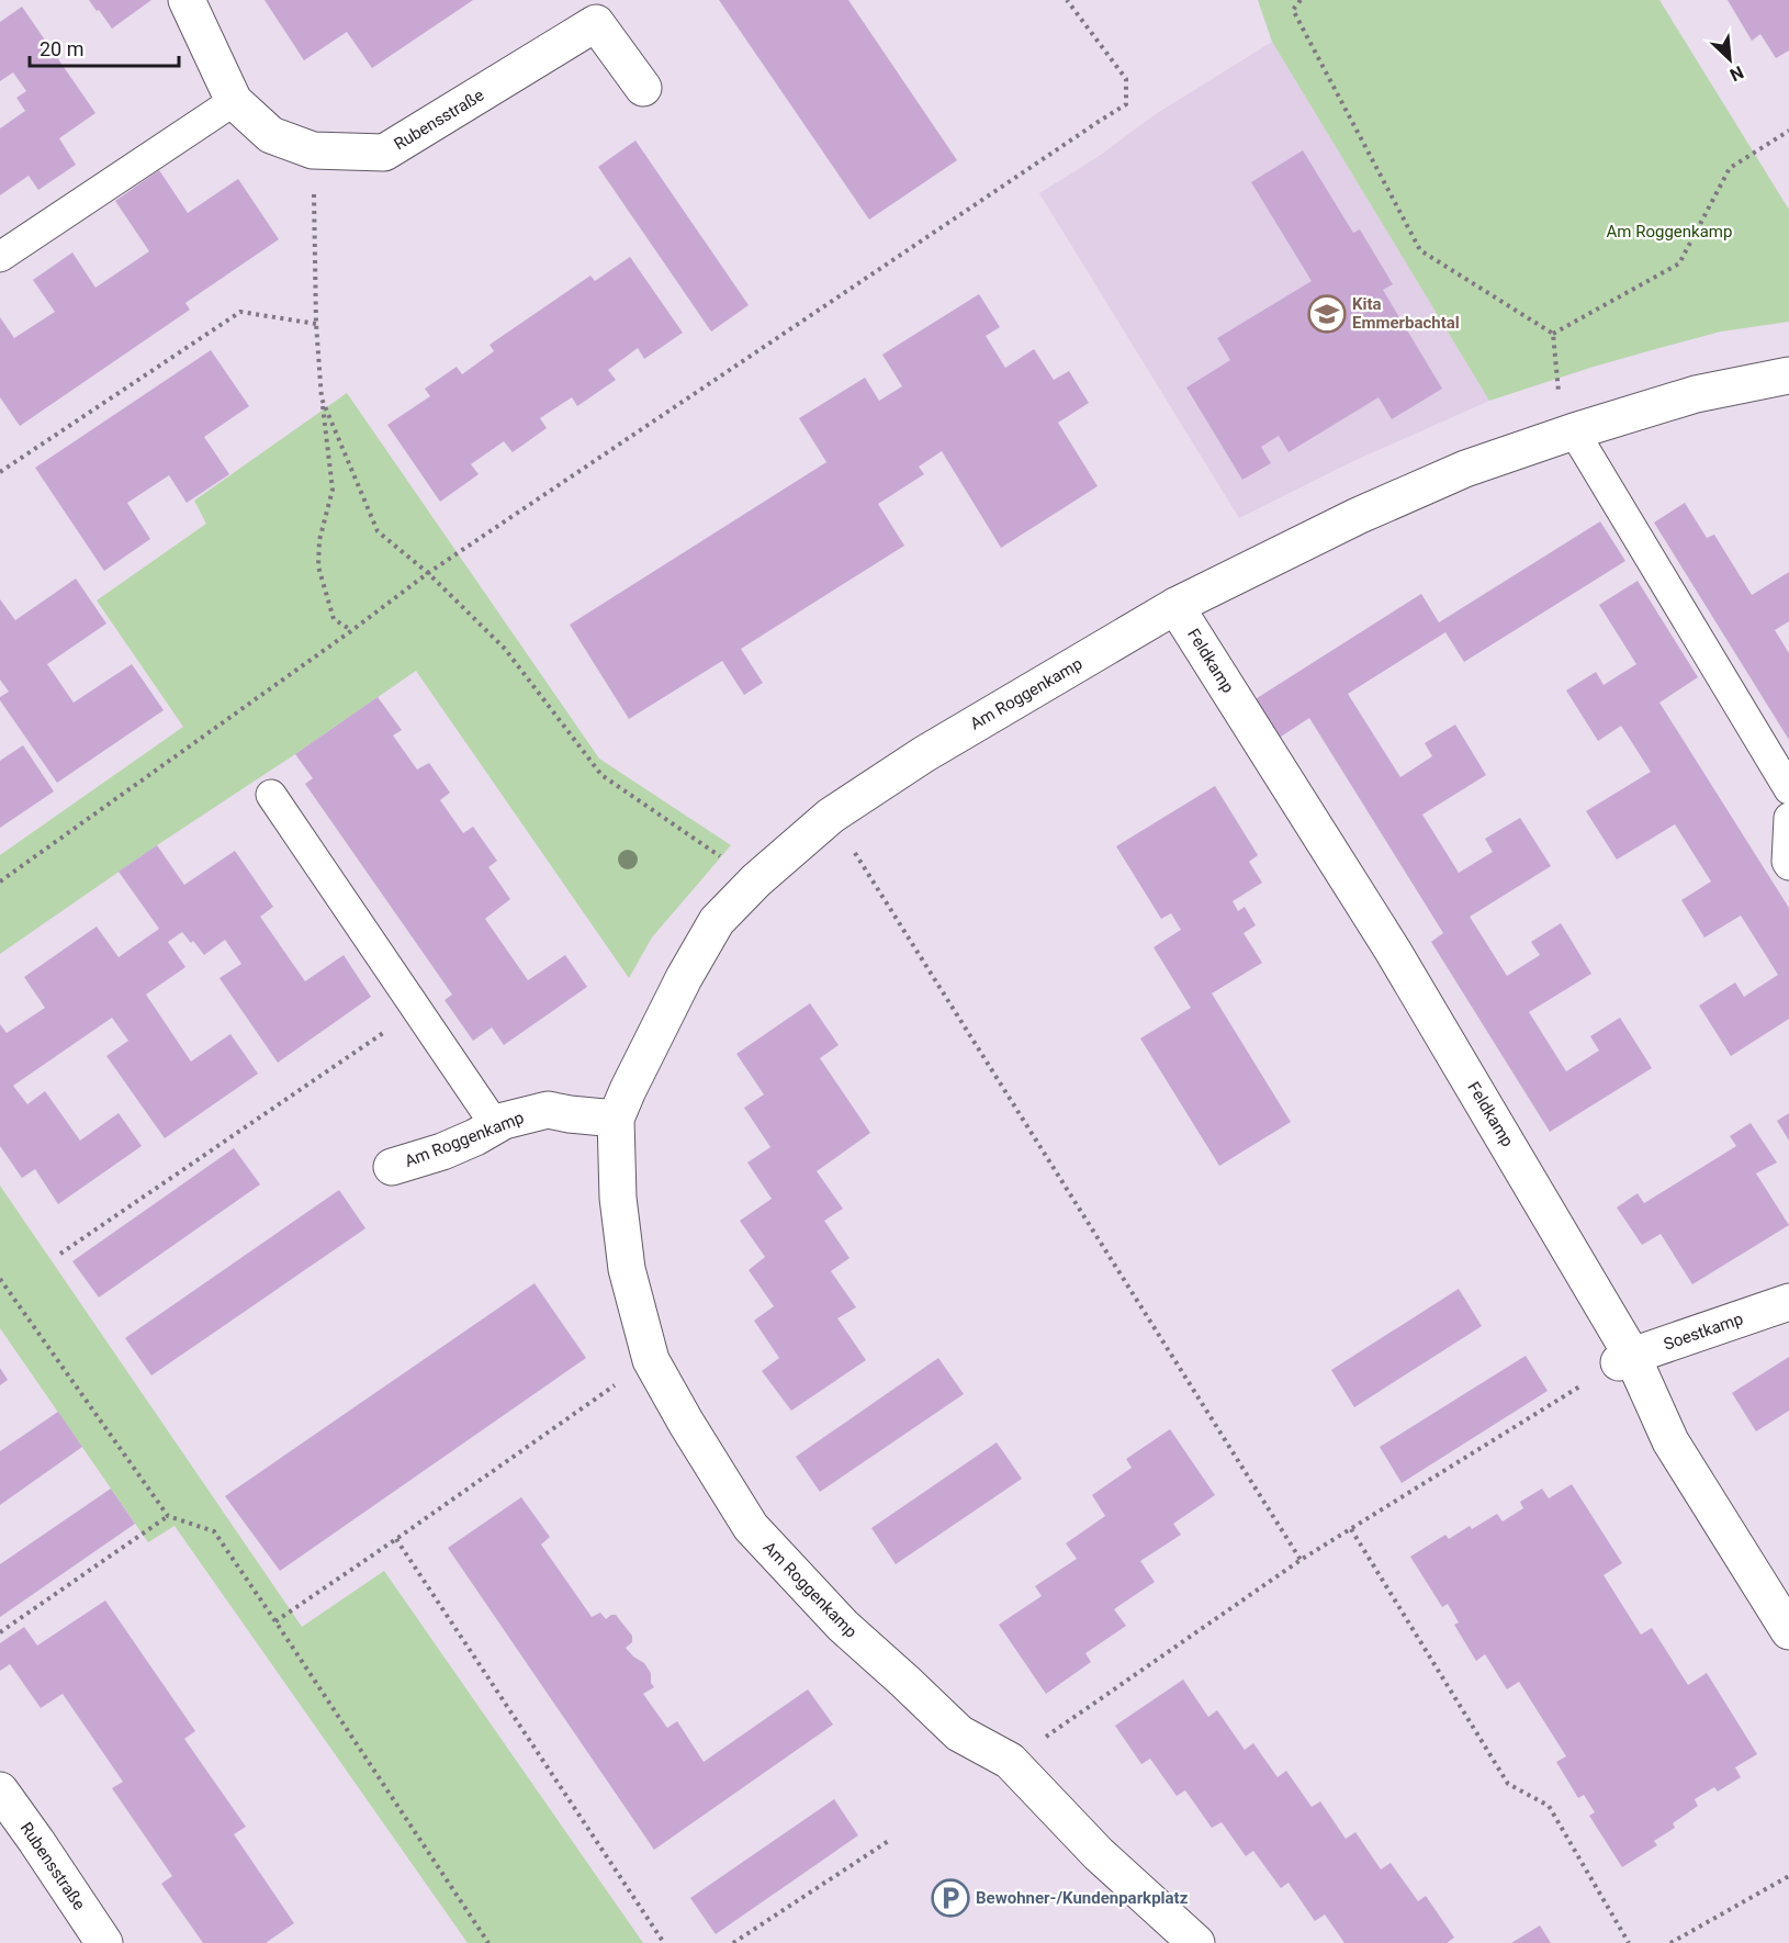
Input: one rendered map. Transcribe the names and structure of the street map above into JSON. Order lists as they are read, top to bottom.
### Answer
{
  "streets": {
    "street": [
      "Rubensstraße",
      "Feldkamp",
      "Am Roggenkamp",
      "Soestkamp"
    ]
  },
  "crossings": [
    ["Feldkamp", "Am Roggenkamp"],
    ["Feldkamp", "Soestkamp"]
  ],
  "parks": ["Am Roggenkamp"],
  "places": {
    "school or university": ["Kita Emmerbachtal"],
    "parking": ["Bewohner-/Kundenparkplatz"]
  },
  "scale_bar": "20 m",
  "north": "bottom right"
}
